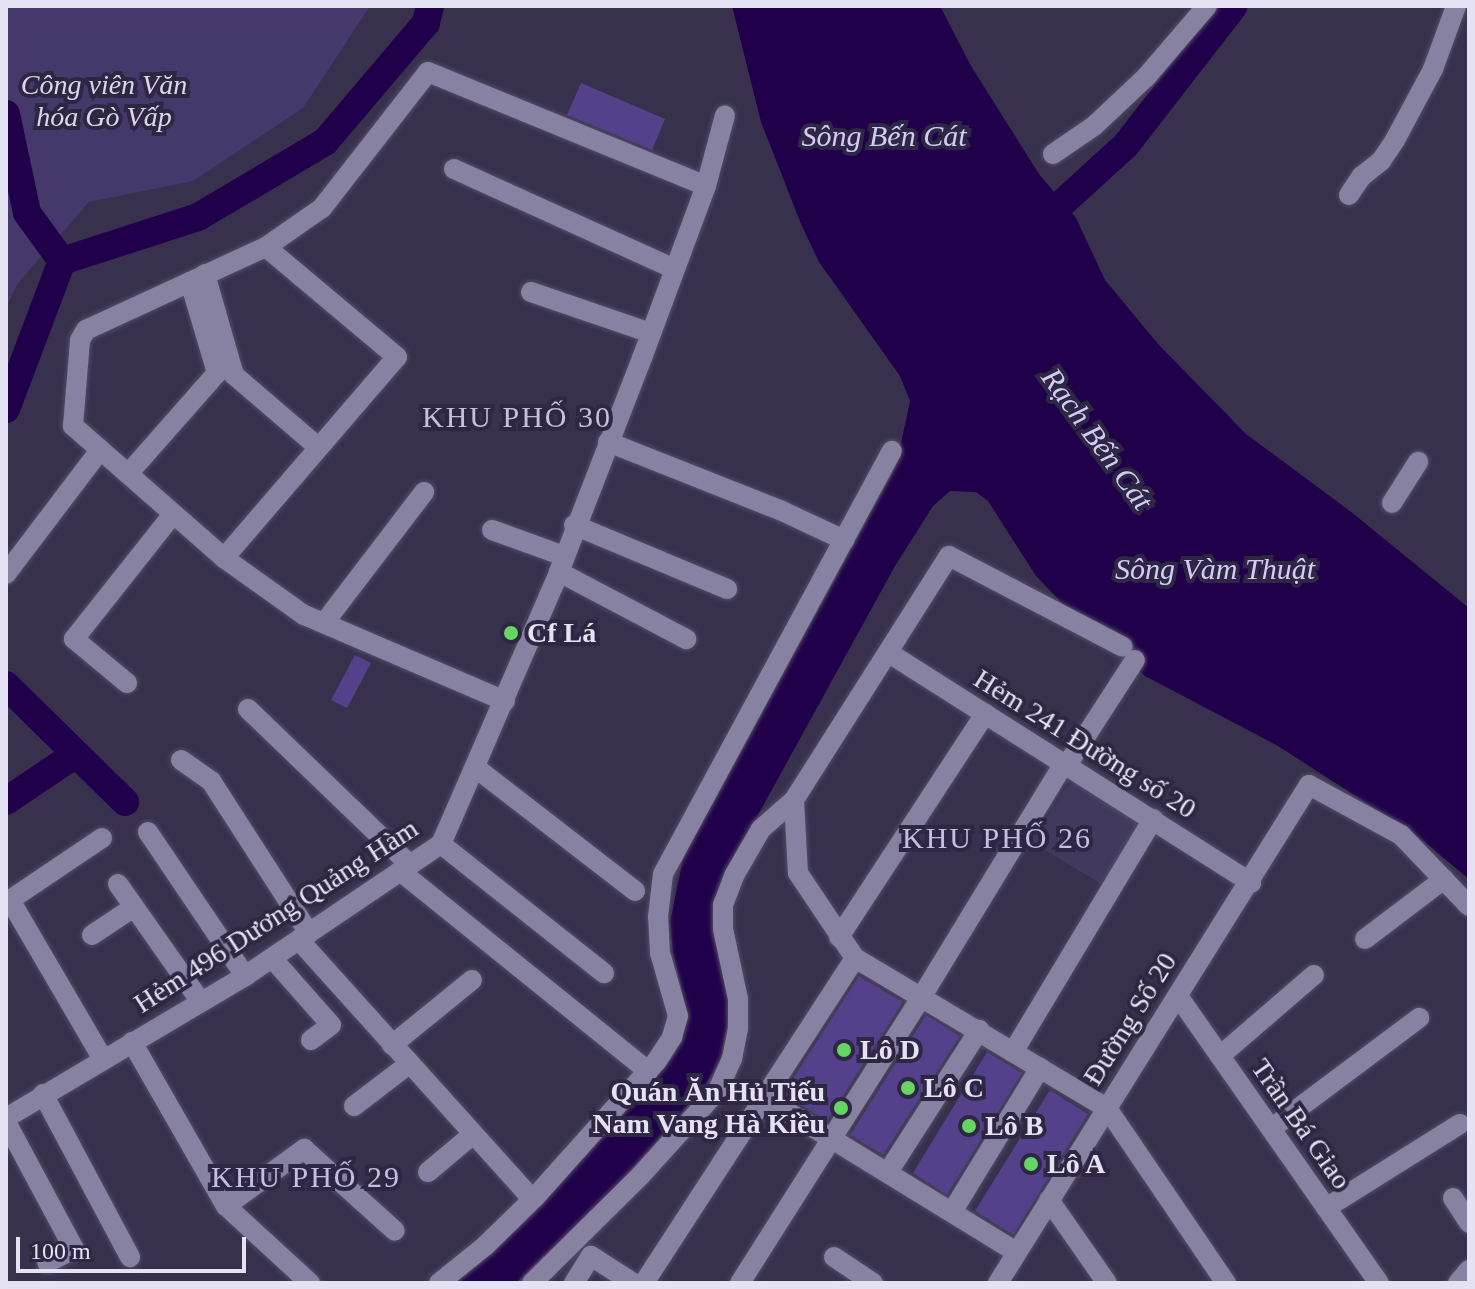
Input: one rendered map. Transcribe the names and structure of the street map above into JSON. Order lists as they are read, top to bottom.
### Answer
{
  "streets": {
    "street": [
      "Hẻm 241 Đường số 20",
      "Hẻm 496 Dương Quảng Hàm",
      "Đường Số 20",
      "Trần Bá Giao"
    ]
  },
  "crossings": [
    ["Hẻm 241 Đường số 20", "Đường Số 20"],
    ["Đường Số 20", "Trần Bá Giao"]
  ],
  "districts": ["KHU PHỐ 30", "KHU PHỐ 26", "KHU PHỐ 29"],
  "water": ["Sông Bến Cát", "Rạch Bến Cát", "Sông Vàm Thuật"],
  "parks": ["Công viên Văn hóa Gò Vấp"],
  "places": [
    "Cf Lá",
    "Lô D",
    "Lô C",
    "Quán Ăn Hủ Tiếu Nam Vang Hà Kiều",
    "Lô B",
    "Lô A"
  ],
  "scale_bar": "100 m"
}
